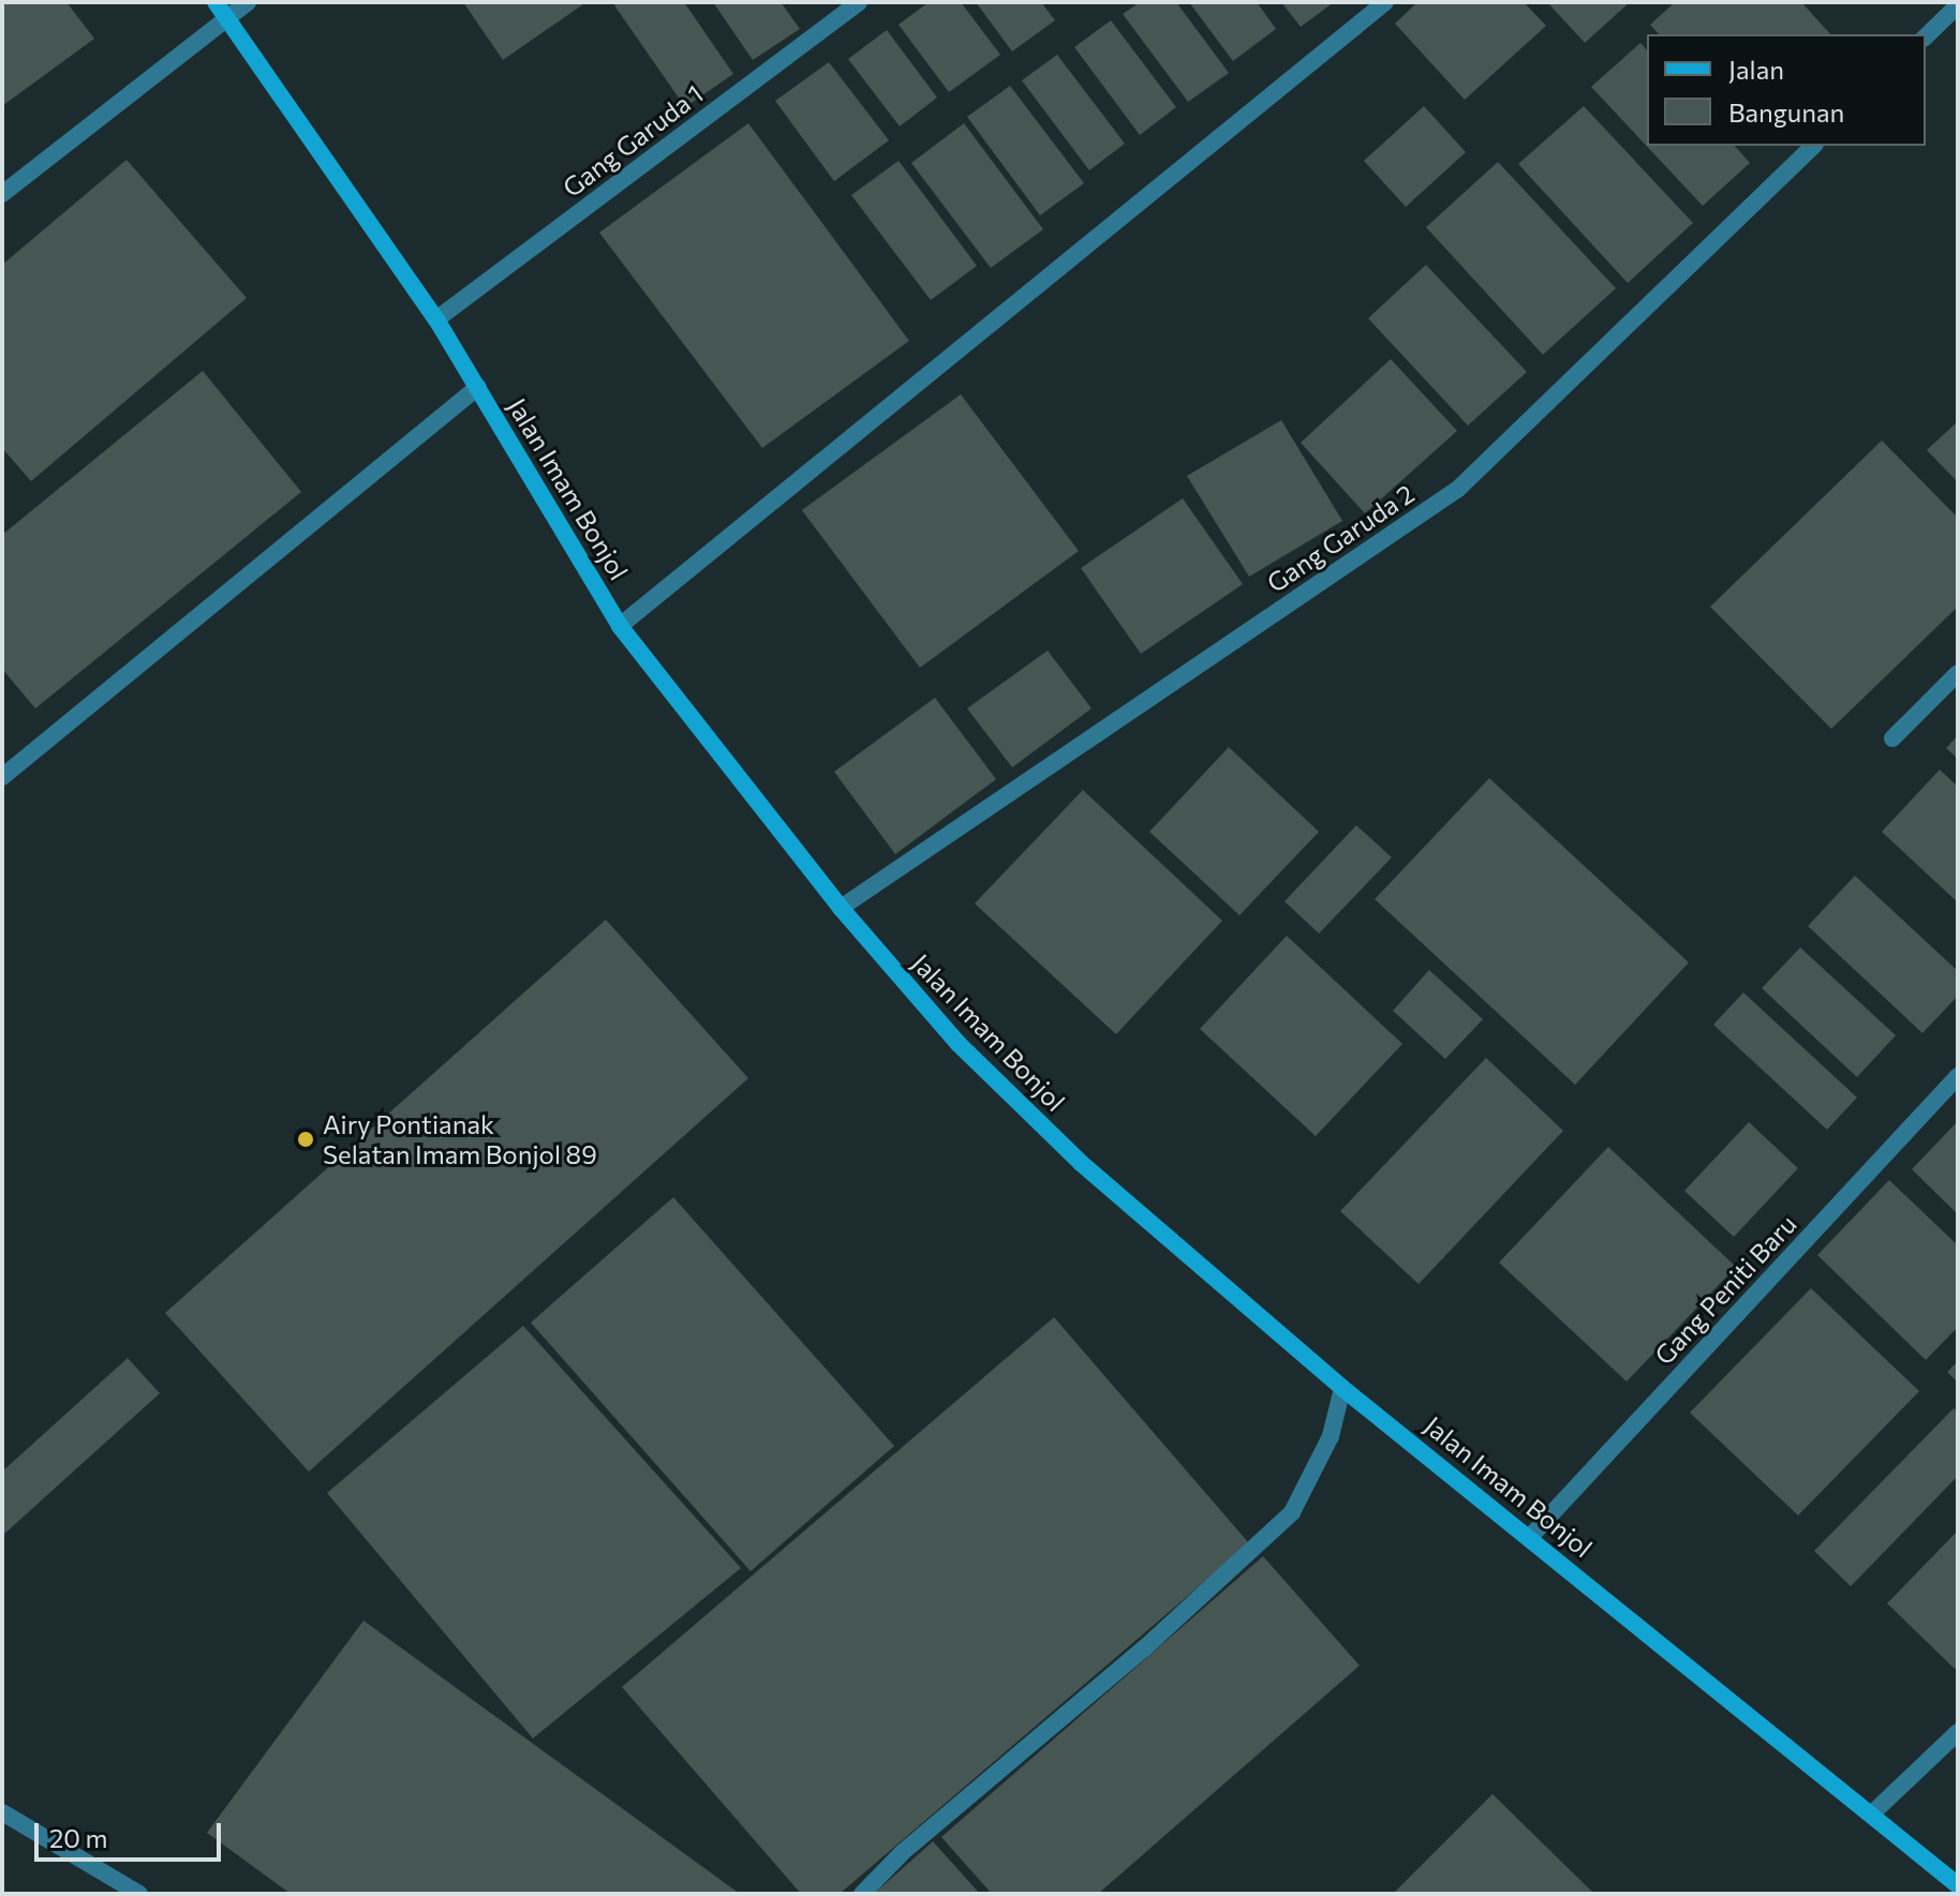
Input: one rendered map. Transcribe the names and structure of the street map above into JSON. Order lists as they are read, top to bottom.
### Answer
{
  "streets": {
    "main road": ["Jalan Imam Bonjol"],
    "street": ["Gang Garuda 1", "Gang Garuda 2", "Gang Peniti Baru"]
  },
  "crossings": [
    ["Gang Garuda 1", "Jalan Imam Bonjol"],
    ["Jalan Imam Bonjol", "Gang Garuda 2"],
    ["Jalan Imam Bonjol", "Gang Peniti Baru"]
  ],
  "places": ["Airy Pontianak Selatan Imam Bonjol 89"],
  "legend": ["Jalan", "Bangunan"],
  "scale_bar": "20 m"
}
